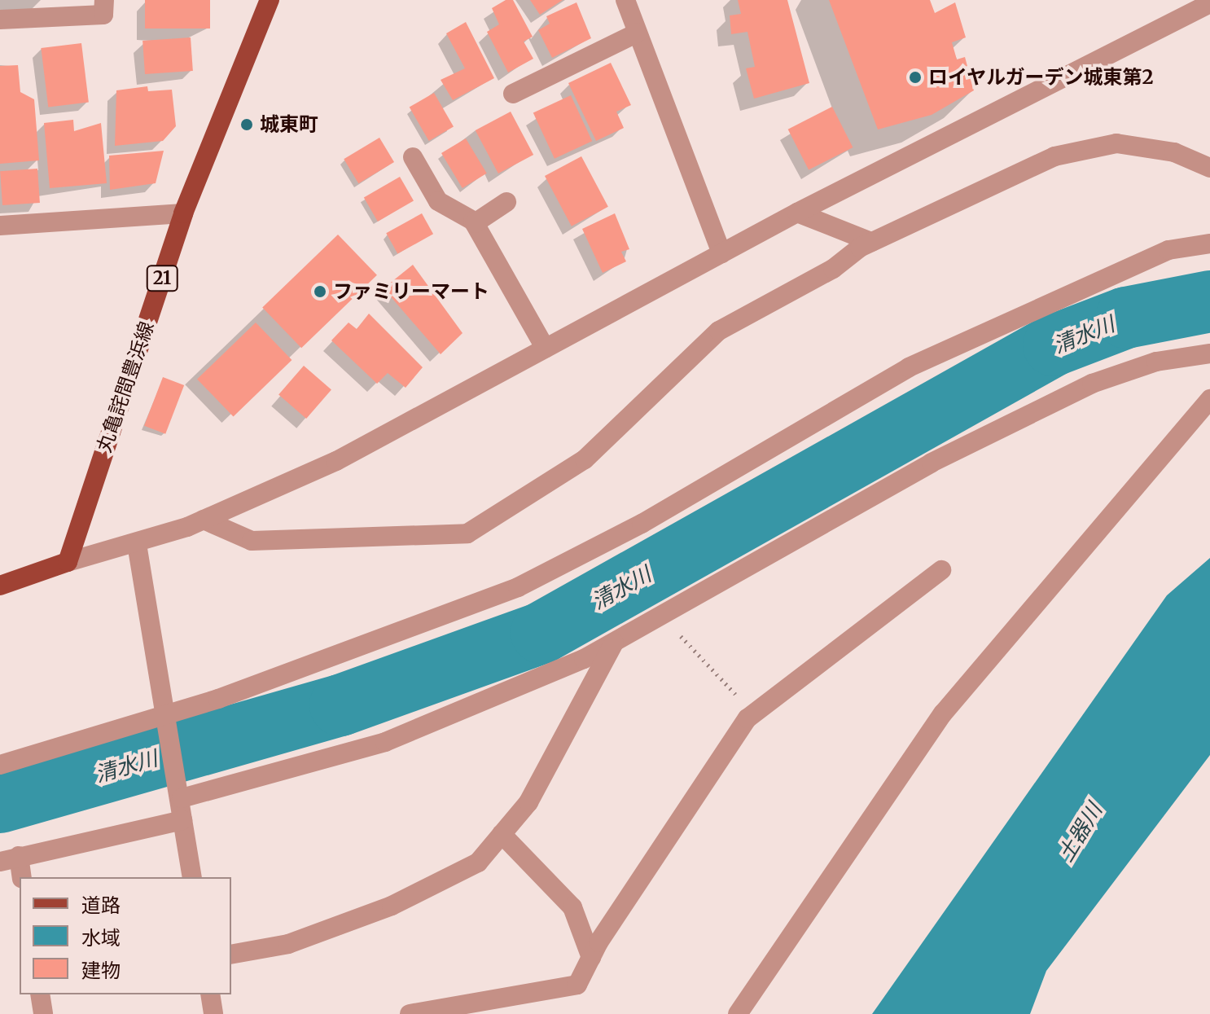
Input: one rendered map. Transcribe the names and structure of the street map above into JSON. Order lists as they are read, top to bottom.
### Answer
{
  "streets": {
    "main road": ["21", "丸亀詫間豊浜線"]
  },
  "water": ["清水川", "土器川"],
  "places": ["ロイヤルガーデン城東第2", "城東町", "ファミリーマート"],
  "legend": ["道路", "水域", "建物"]
}
